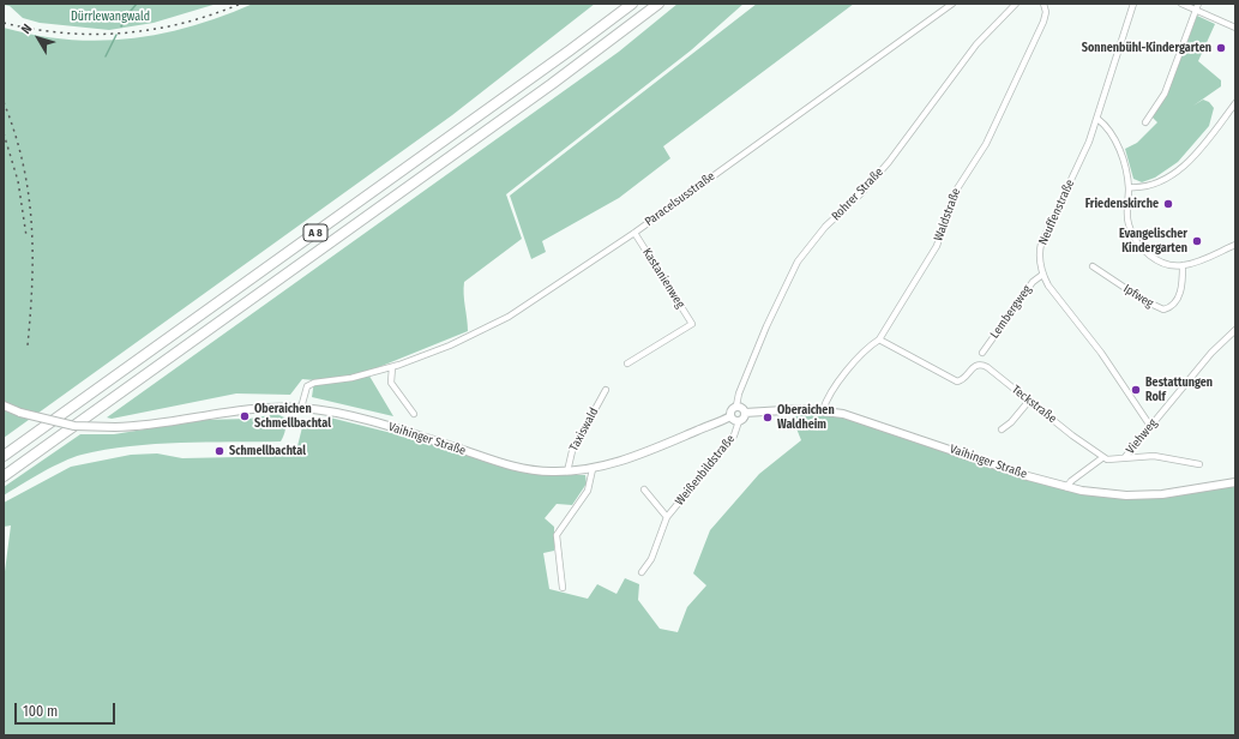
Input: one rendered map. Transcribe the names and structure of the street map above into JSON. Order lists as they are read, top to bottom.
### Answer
{
  "streets": {
    "highway": ["A 8"],
    "main road": ["Vaihinger Straße"],
    "street": [
      "Rohrer Straße",
      "Paracelsusstraße",
      "Neuffenstraße",
      "Waldstraße",
      "Kastanienweg",
      "Ipfweg",
      "Lembergweg",
      "Teckstraße",
      "Taxiswald",
      "Viehweg",
      "Weißenbildstraße"
    ]
  },
  "crossings": [
    ["Rohrer Straße", "Vaihinger Straße"],
    ["Rohrer Straße", "Weißenbildstraße"],
    ["Paracelsusstraße", "Kastanienweg"],
    ["Paracelsusstraße", "Vaihinger Straße"],
    ["Neuffenstraße", "Lembergweg"],
    ["Neuffenstraße", "Viehweg"],
    ["Waldstraße", "Teckstraße"],
    ["Waldstraße", "Vaihinger Straße"],
    ["Taxiswald", "Vaihinger Straße"],
    ["Vaihinger Straße", "Weißenbildstraße"]
  ],
  "parks": ["Dürrlewangwald"],
  "places": [
    "Sonnenbühl-Kindergarten",
    "Friedenskirche",
    "Evangelischer Kindergarten",
    "Bestattungen Rolf",
    "Oberaichen Schmellbachtal",
    "Oberaichen Waldheim",
    "Schmellbachtal"
  ],
  "scale_bar": "100 m",
  "north": "top left"
}
